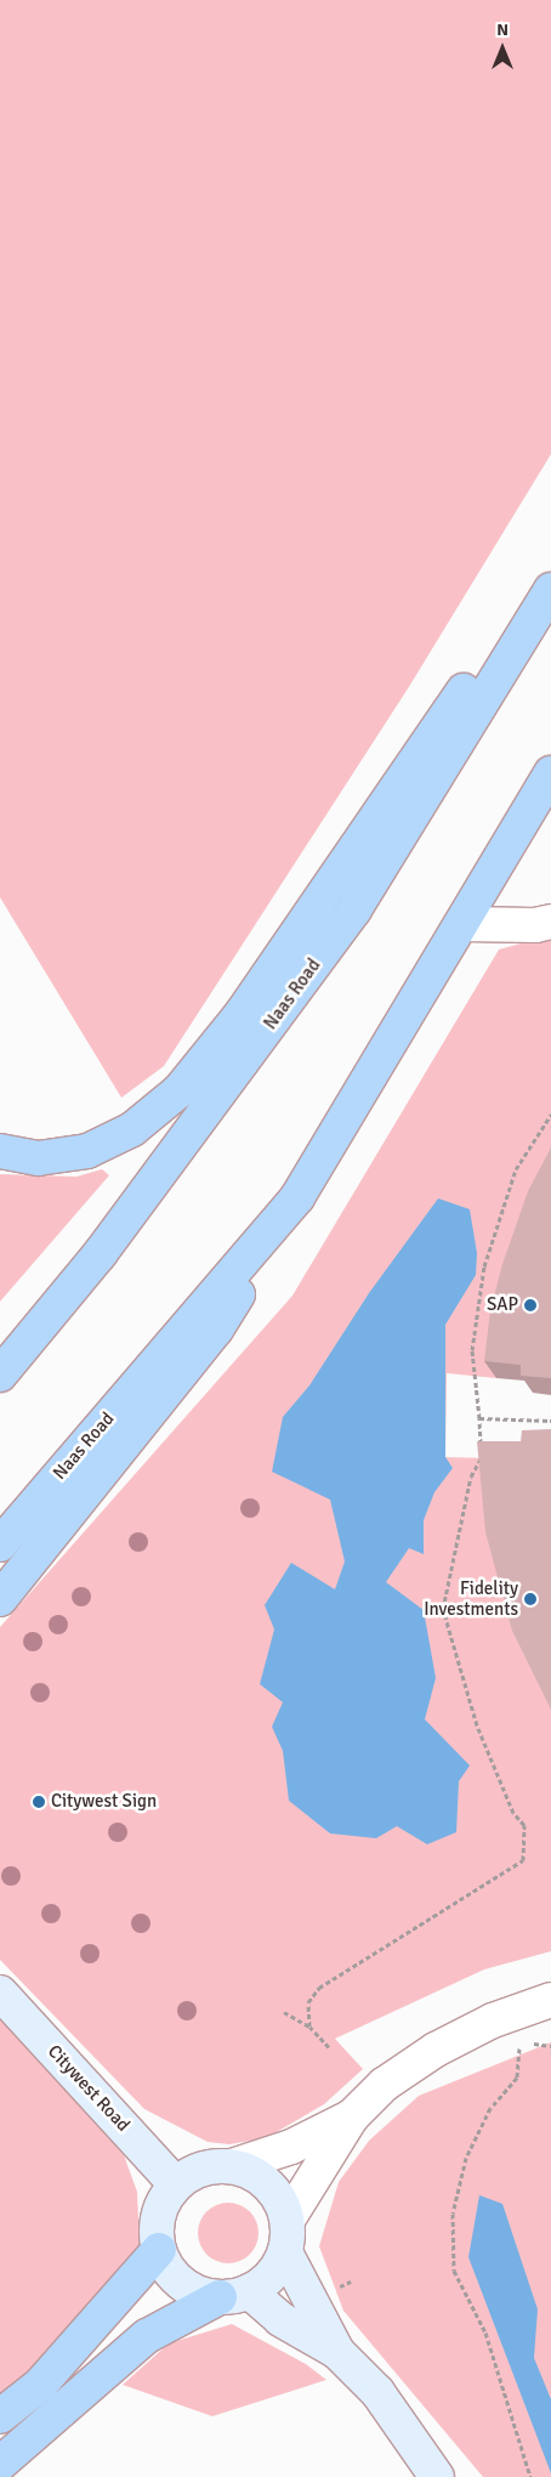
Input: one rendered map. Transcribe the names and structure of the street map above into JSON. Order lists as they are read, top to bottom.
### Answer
{
  "streets": {
    "highway": ["Naas Road"],
    "main road": ["Citywest Road"]
  },
  "places": ["SAP", "Fidelity Investments", "Citywest Sign"],
  "north": "top"
}
